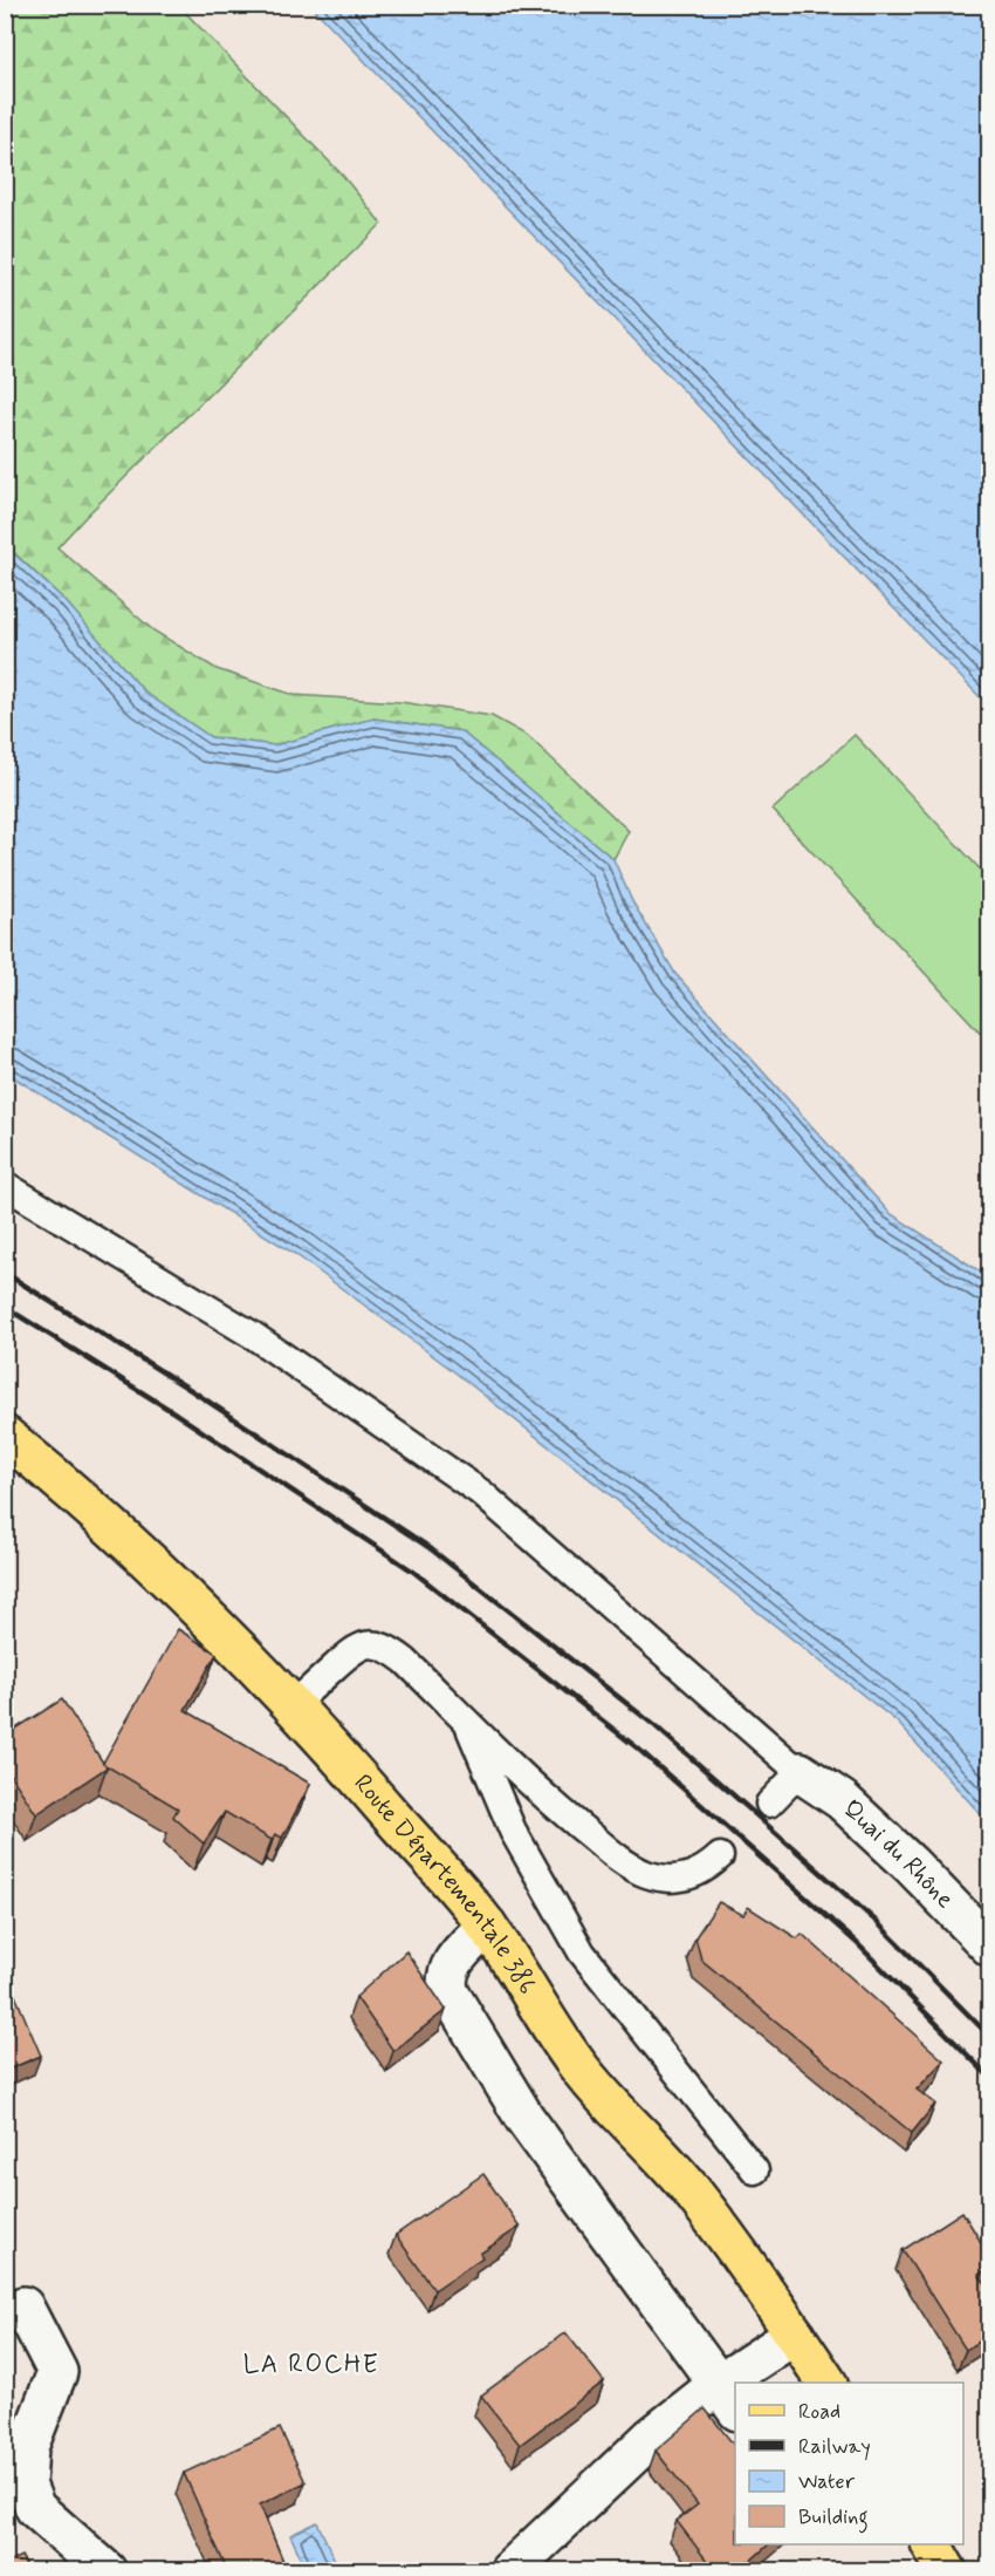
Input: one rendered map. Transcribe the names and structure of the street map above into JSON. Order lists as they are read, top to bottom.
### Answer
{
  "streets": {
    "main road": ["Route Départementale 386"],
    "street": ["Quai du Rhône"]
  },
  "districts": ["LA ROCHE"],
  "legend": [
    "Road",
    "Railway",
    "Water",
    "Building"
  ]
}
